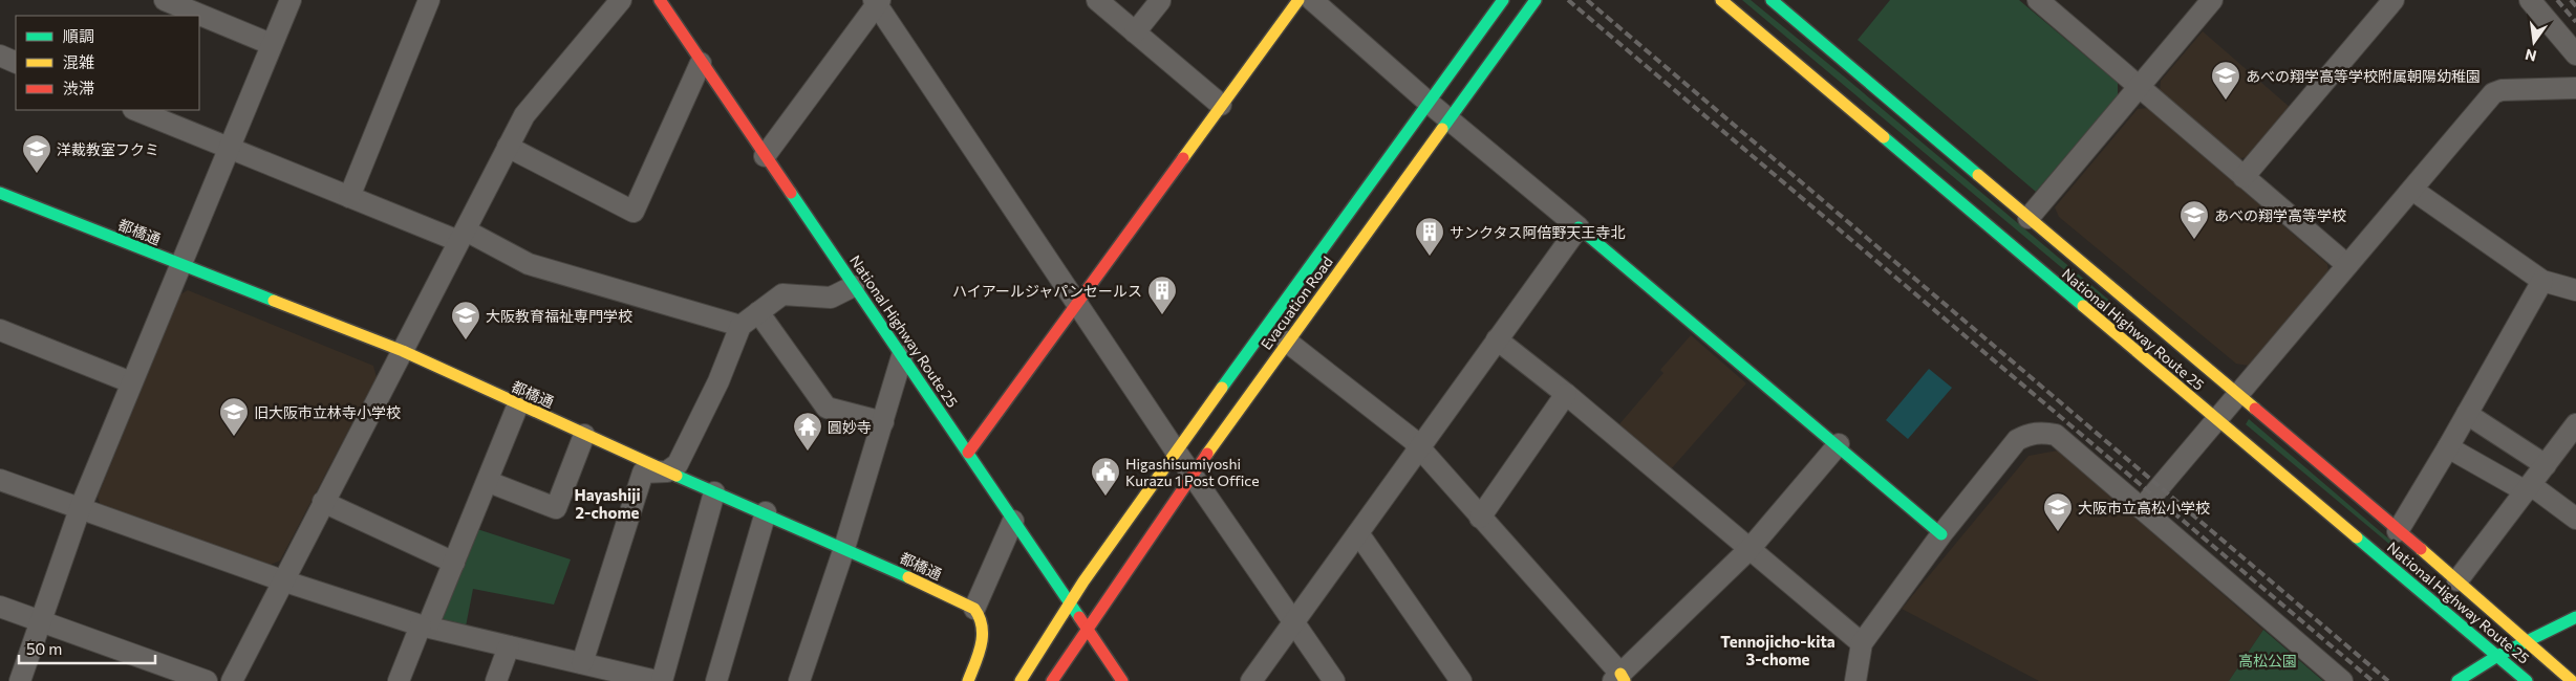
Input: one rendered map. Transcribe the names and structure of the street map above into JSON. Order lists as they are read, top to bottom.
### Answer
{
  "streets": {
    "main road": ["都橋通", "Evacuation Road", "National Highway Route 25"]
  },
  "crossings": [
    ["Evacuation Road", "National Highway Route 25"]
  ],
  "districts": ["Hayashiji 2-chome", "Tennojicho-kita 3-chome"],
  "parks": ["高松公園"],
  "places": {
    "school or university": [
      "あべの翔学高等学校附属朝陽幼稚園",
      "洋裁教室フクミ",
      "あべの翔学高等学校",
      "大阪教育福祉専門学校",
      "旧大阪市立林寺小学校",
      "大阪市立高松小学校"
    ],
    "building": ["サンクタス阿倍野天王寺北", "ハイアールジャパンセールス"],
    "temple": ["圓妙寺"],
    "public building": ["Higashisumiyoshi Kurazu 1 Post Office"]
  },
  "legend": ["順調", "混雑", "渋滞"],
  "scale_bar": "50 m",
  "north": "bottom"
}
